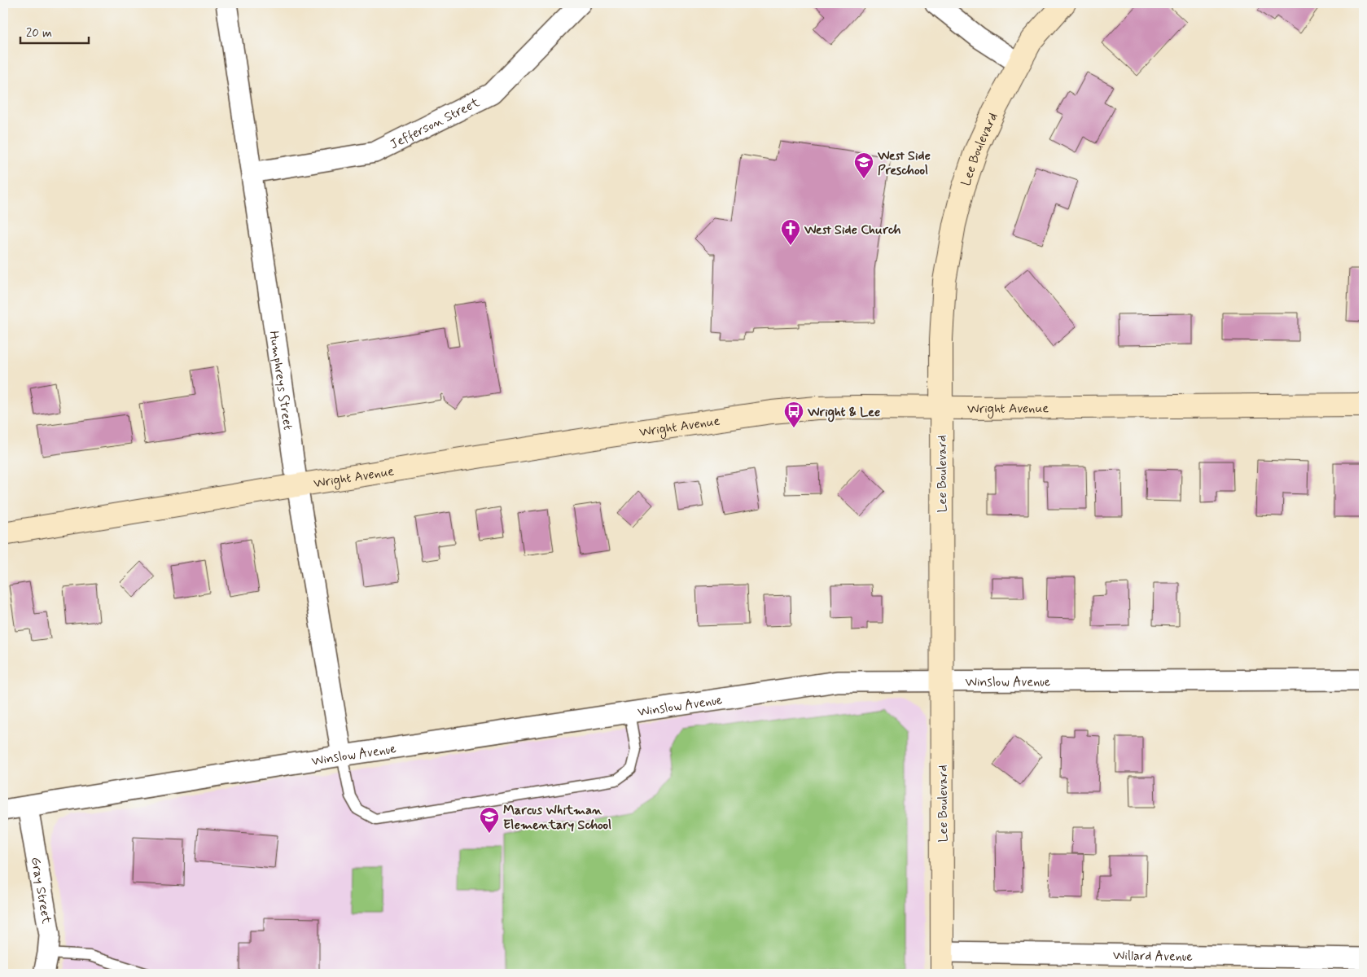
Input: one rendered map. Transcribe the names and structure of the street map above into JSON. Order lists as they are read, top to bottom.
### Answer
{
  "streets": {
    "street": [
      "Jefferson Street",
      "Lee Boulevard",
      "Humphreys Street",
      "Wright Avenue",
      "Winslow Avenue",
      "Gray Street",
      "Willard Avenue"
    ]
  },
  "crossings": [
    ["Jefferson Street", "Humphreys Street"],
    ["Lee Boulevard", "Wright Avenue"],
    ["Lee Boulevard", "Winslow Avenue"],
    ["Lee Boulevard", "Willard Avenue"],
    ["Humphreys Street", "Wright Avenue"],
    ["Humphreys Street", "Winslow Avenue"],
    ["Winslow Avenue", "Gray Street"]
  ],
  "places": {
    "school or university": ["West Side Preschool", "Marcus Whitman Elementary School"],
    "church": ["West Side Church"],
    "bus stop": ["Wright & Lee"]
  },
  "scale_bar": "20 m"
}
